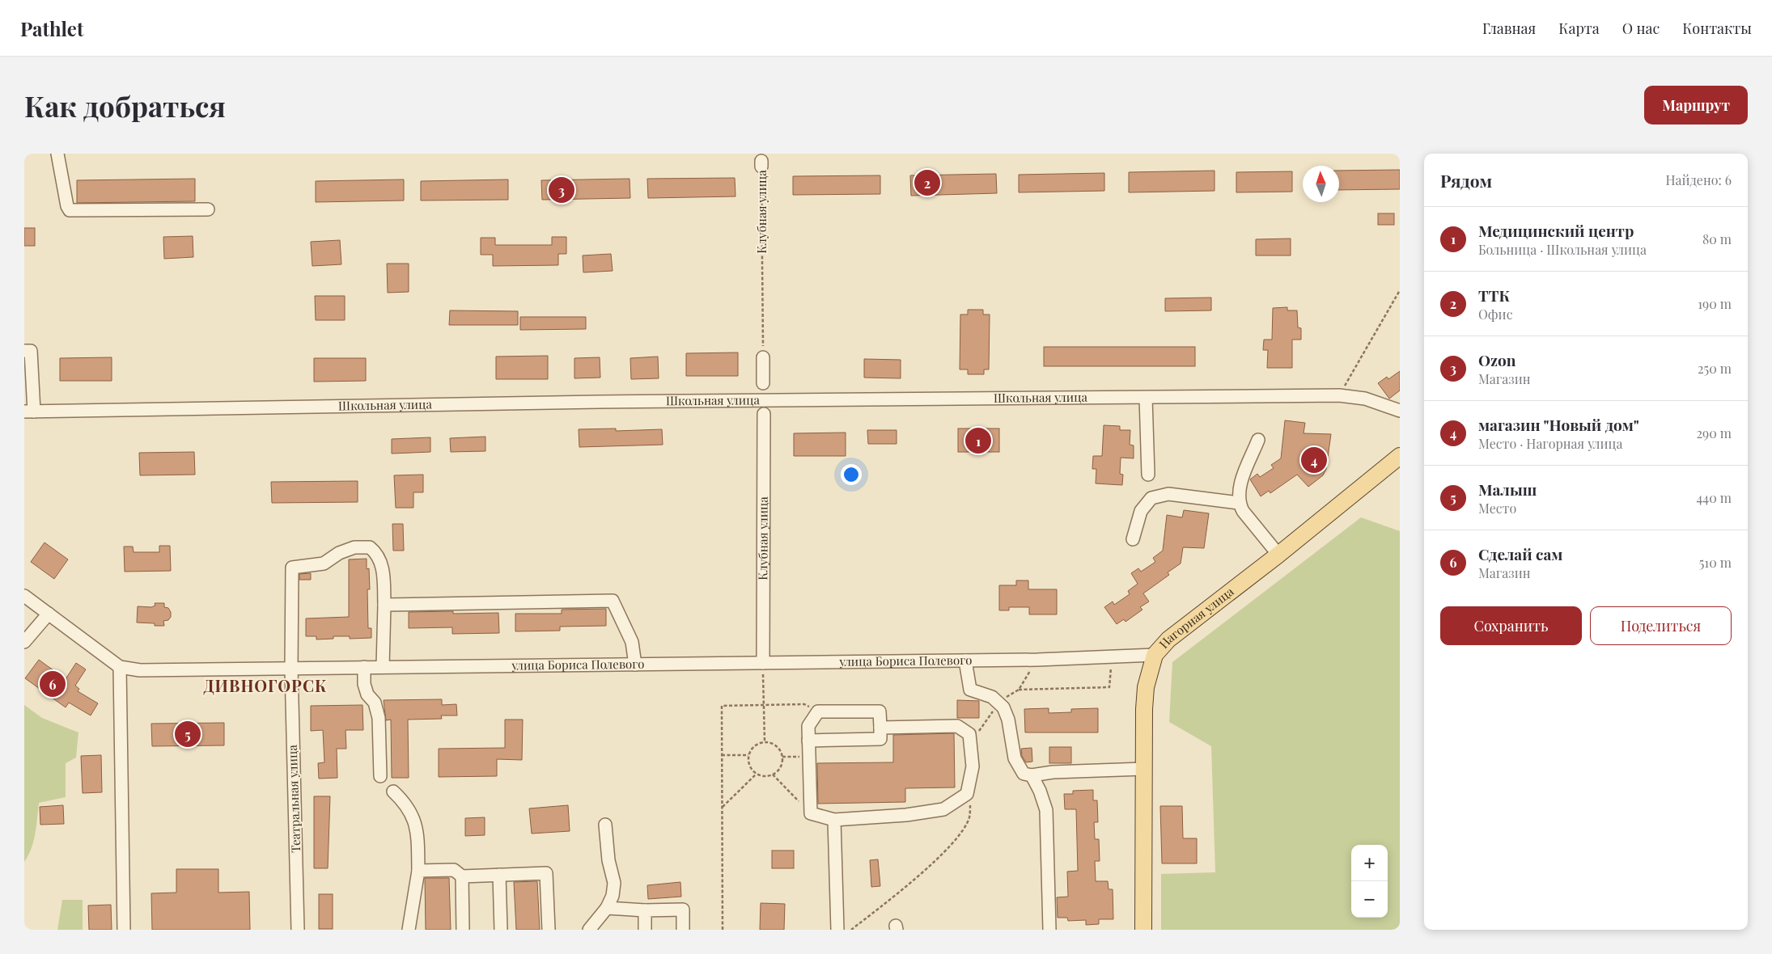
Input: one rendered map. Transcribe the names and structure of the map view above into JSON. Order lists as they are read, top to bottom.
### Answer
{
  "streets": {
    "main road": ["Нагорная улица"],
    "street": [
      "Клубная улица",
      "Школьная улица",
      "улица Бориса Полевого",
      "Театральная улица"
    ]
  },
  "crossings": [
    ["Клубная улица", "улица Бориса Полевого"],
    ["Нагорная улица", "улица Бориса Полевого"],
    ["улица Бориса Полевого", "Театральная улица"]
  ],
  "districts": ["ДИВНОГОРСК"],
  "north": "top",
  "page": {
    "header": "Pathlet",
    "nav": [
      "Главная",
      "Карта",
      "О нас",
      "Контакты"
    ],
    "buttons": [
      "Маршрут",
      ["Сохранить", "Поделиться"]
    ],
    "title": "Как добраться",
    "heading": ["Рядом", "Найдено: 6"],
    "pins": [
      "2",
      "3",
      "1",
      "4",
      "6",
      "5"
    ],
    "list": [
      {
        "mark": "1",
        "name": "Медицинский центр",
        "note": "Больница · Школьная улица",
        "value": "80 m"
      },
      {
        "mark": "2",
        "name": "ТТК",
        "note": "Офис",
        "value": "190 m"
      },
      {
        "mark": "3",
        "name": "Ozon",
        "note": "Магазин",
        "value": "250 m"
      },
      {
        "mark": "4",
        "name": "магазин \"Новый дом\"",
        "note": "Место · Нагорная улица",
        "value": "290 m"
      },
      {
        "mark": "5",
        "name": "Малыш",
        "note": "Место",
        "value": "440 m"
      },
      {
        "mark": "6",
        "name": "Сделай сам",
        "note": "Магазин",
        "value": "510 m"
      }
    ],
    "map_buttons": ["+", "−"]
  }
}
